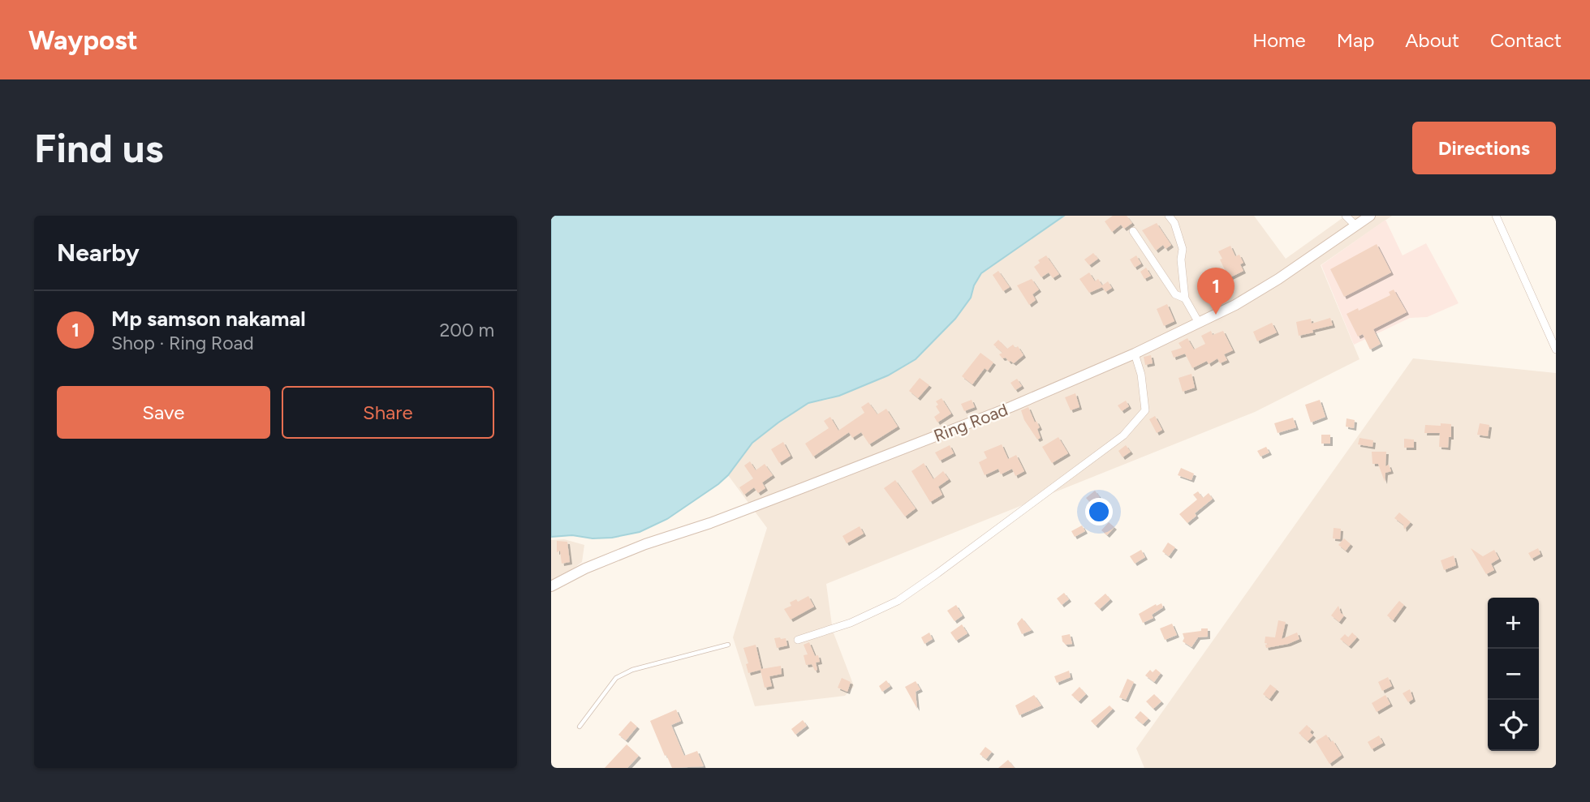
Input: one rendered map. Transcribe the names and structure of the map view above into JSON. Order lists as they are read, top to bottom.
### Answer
{
  "streets": {
    "main road": ["Ring Road"]
  },
  "page": {
    "header": "Waypost",
    "nav": [
      "Home",
      "Map",
      "About",
      "Contact"
    ],
    "buttons": [
      "Directions",
      ["Save", "Share"]
    ],
    "title": "Find us",
    "heading": "Nearby",
    "pins": "1",
    "list": [
      {
        "mark": "1",
        "name": "Mp samson nakamal",
        "note": "Shop · Ring Road",
        "value": "200 m"
      }
    ],
    "map_buttons": ["+", "−"]
  }
}
